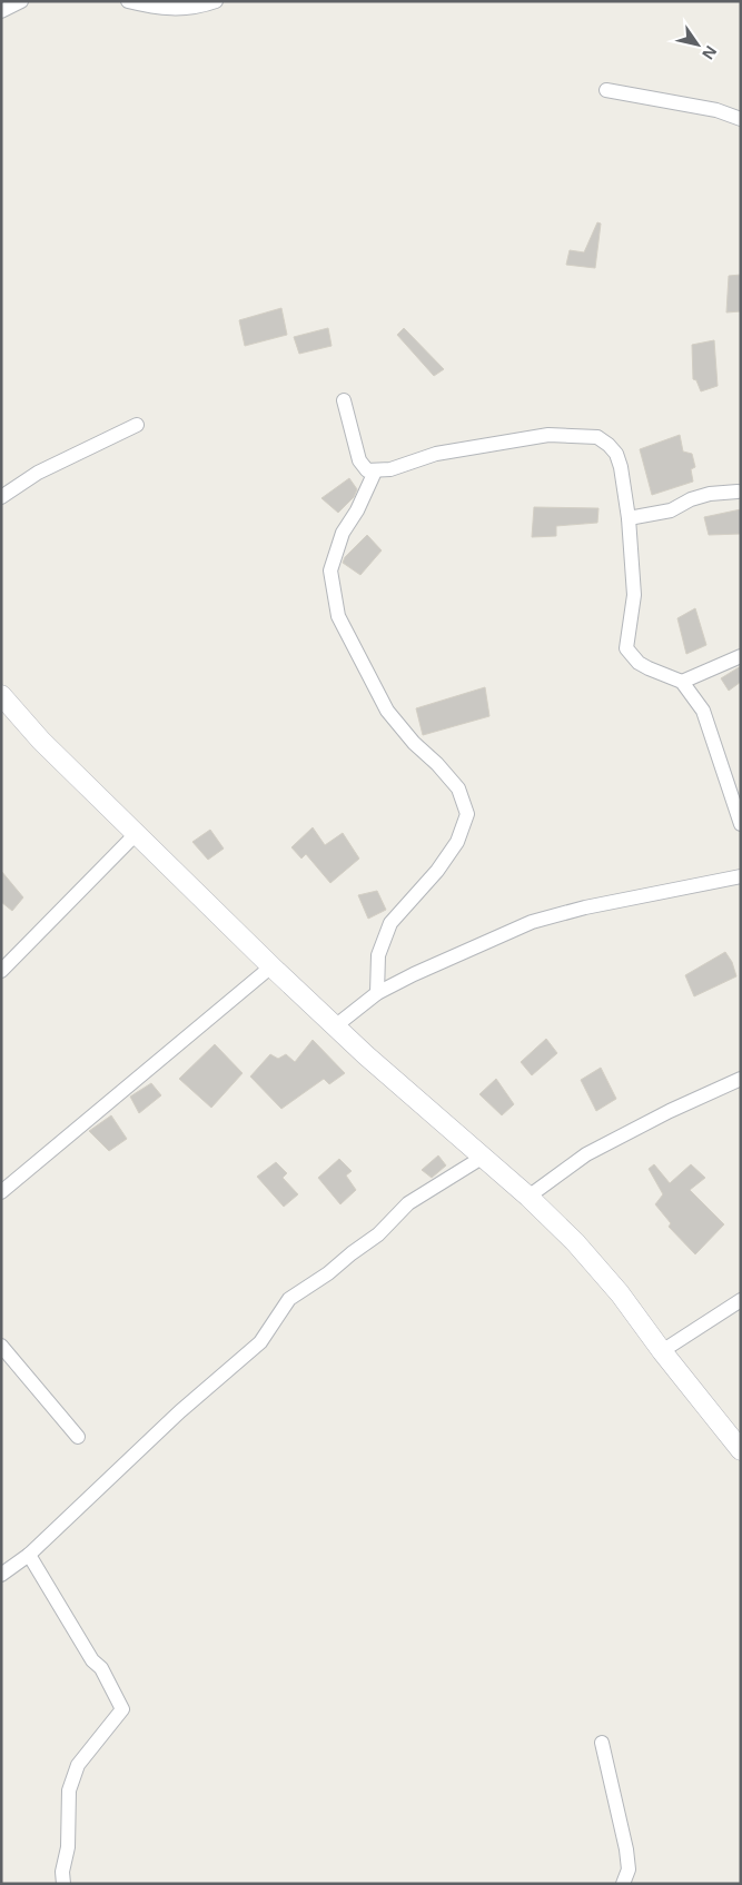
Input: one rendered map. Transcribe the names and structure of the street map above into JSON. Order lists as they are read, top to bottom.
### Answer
{
  "north": "bottom right"
}
